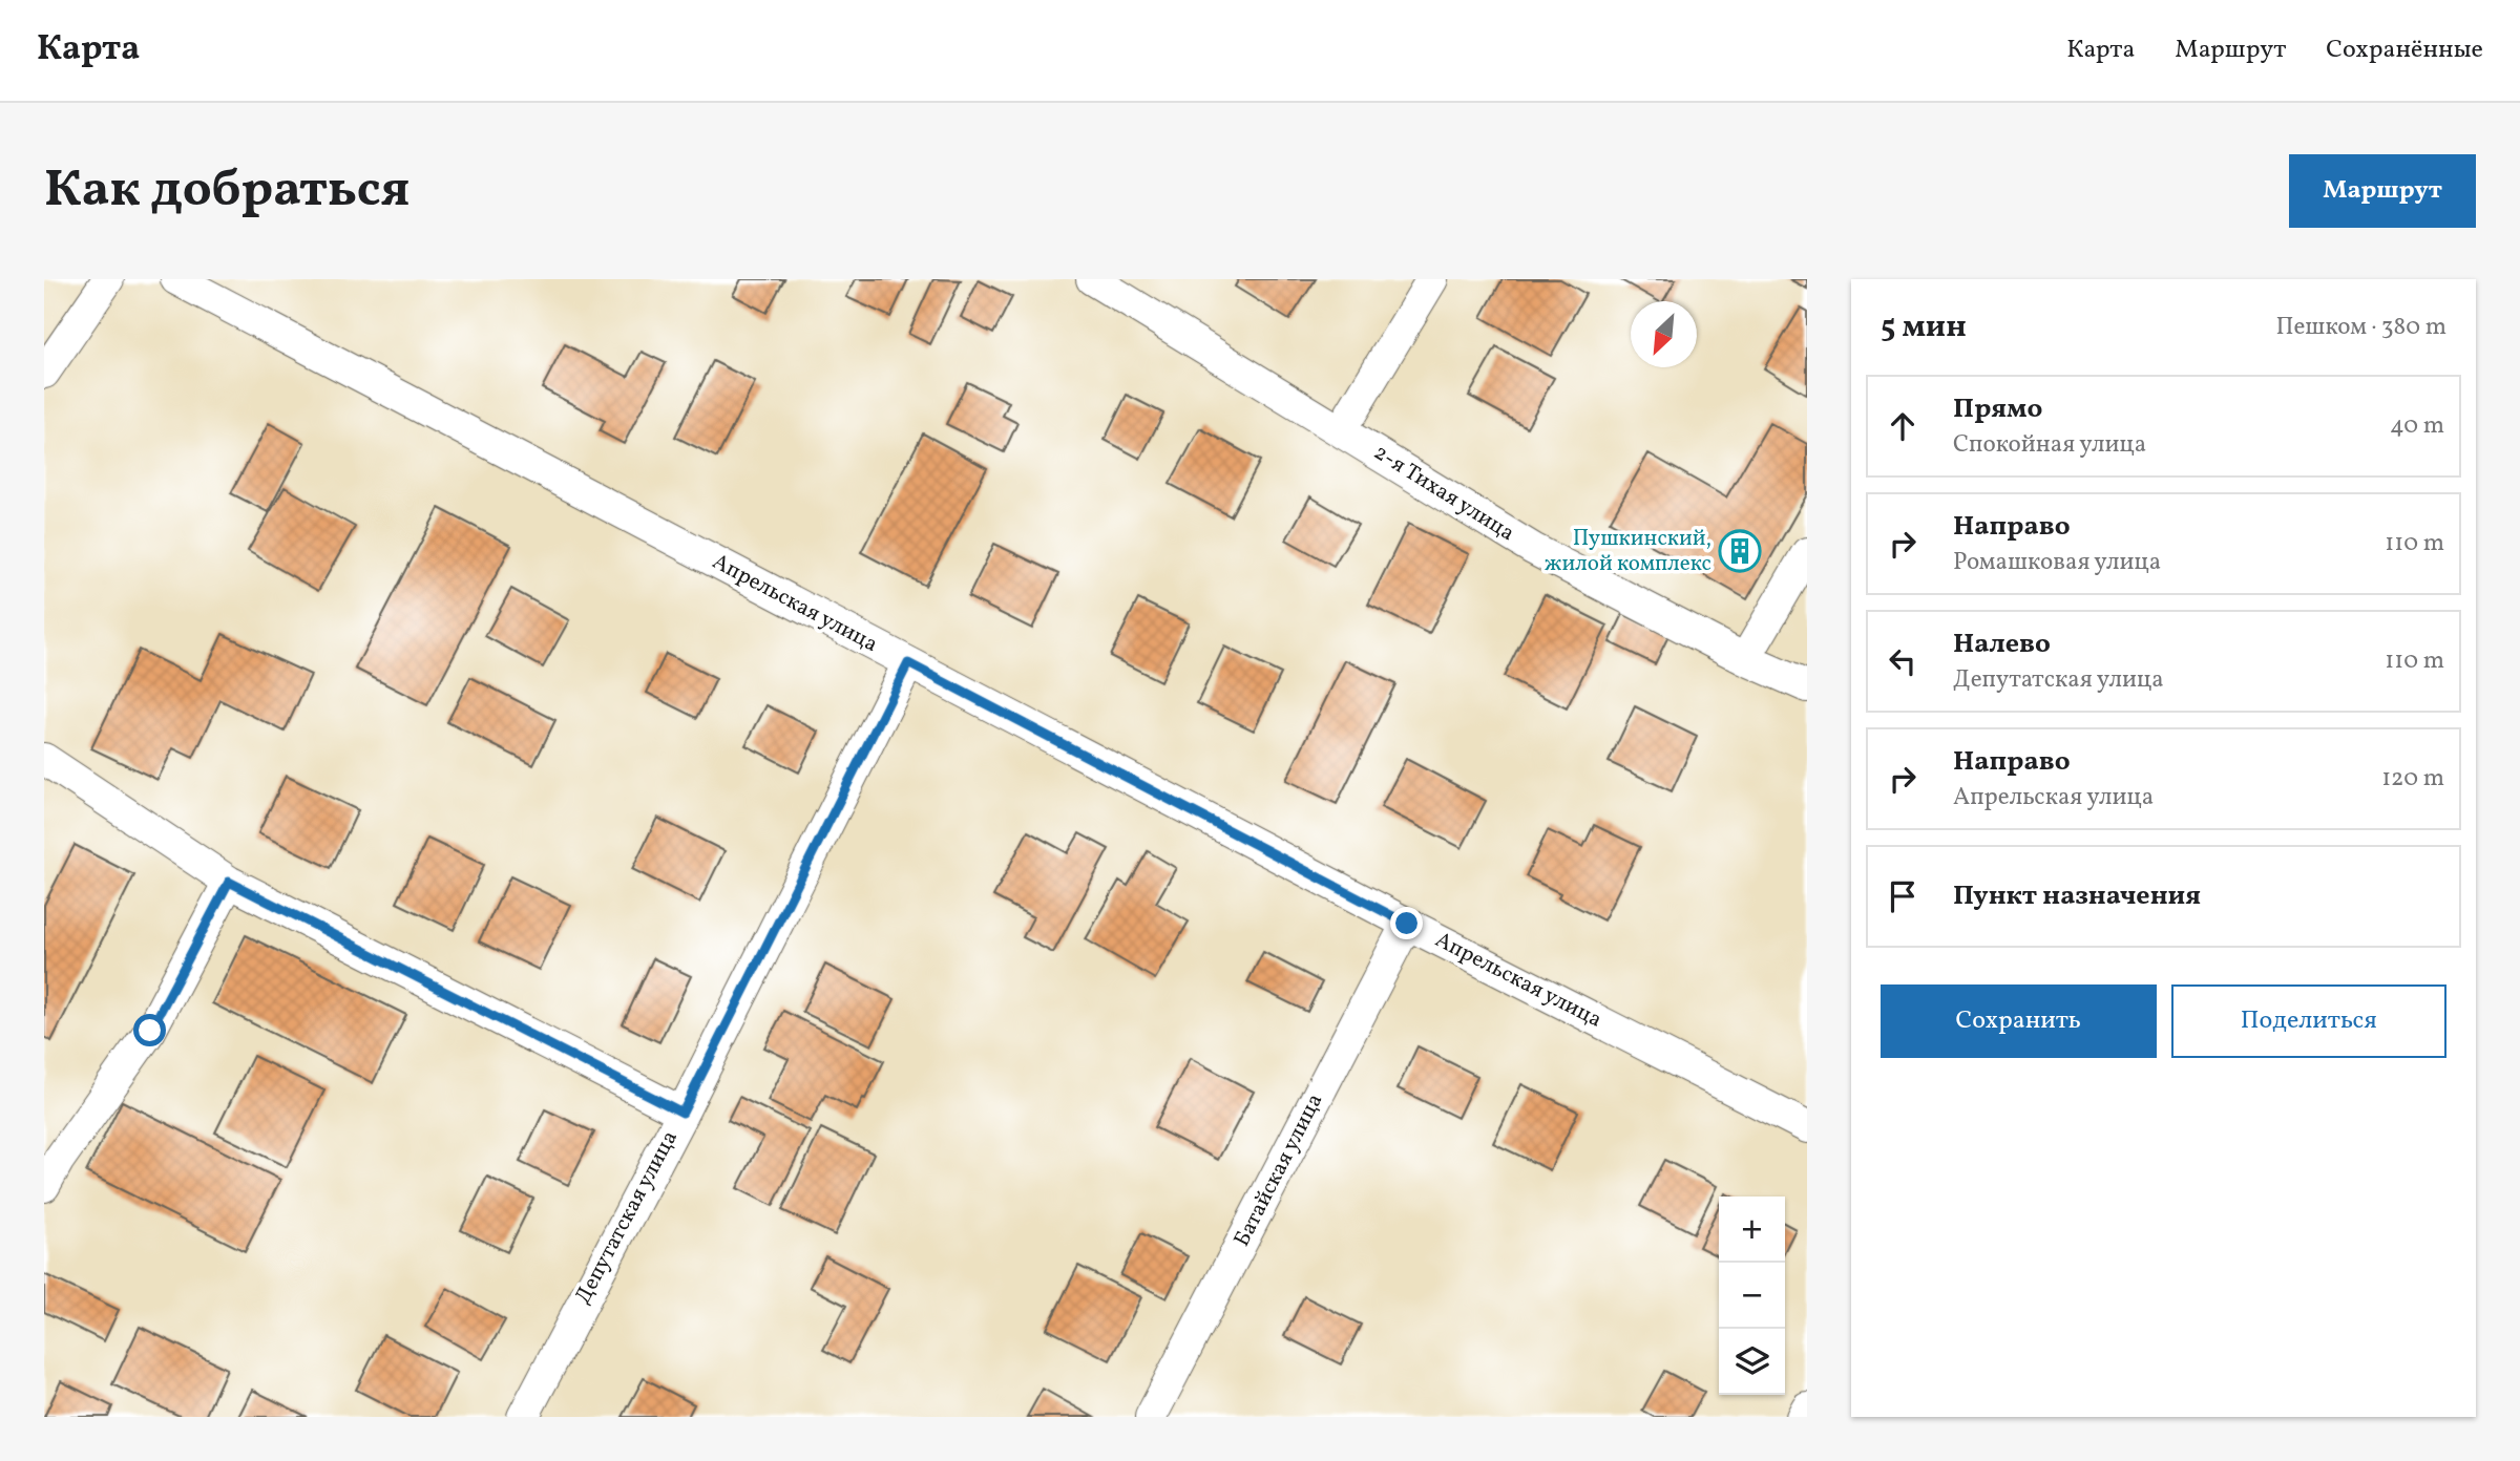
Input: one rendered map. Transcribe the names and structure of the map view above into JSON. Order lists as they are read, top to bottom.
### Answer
{
  "streets": {
    "street": [
      "2-я Тихая улица",
      "Апрельская улица",
      "Батайская улица",
      "Депутатская улица"
    ]
  },
  "crossings": [
    ["Апрельская улица", "Батайская улица"],
    ["Апрельская улица", "Депутатская улица"]
  ],
  "places": {
    "building": ["Пушкинский, жилой комплекс"]
  },
  "north": "bottom left",
  "page": {
    "header": "Карта",
    "nav": ["Карта", "Маршрут", "Сохранённые"],
    "buttons": [
      "Маршрут",
      ["Сохранить", "Поделиться"]
    ],
    "title": "Как добраться",
    "heading": ["5 мин", "Пешком · 380 m"],
    "list": [
      ["Прямо", "Спокойная улица", "40 m"],
      ["Направо", "Ромашковая улица", "110 m"],
      ["Налево", "Депутатская улица", "110 m"],
      ["Направо", "Апрельская улица", "120 m"],
      "Пункт назначения"
    ],
    "map_buttons": ["+", "−"]
  }
}
